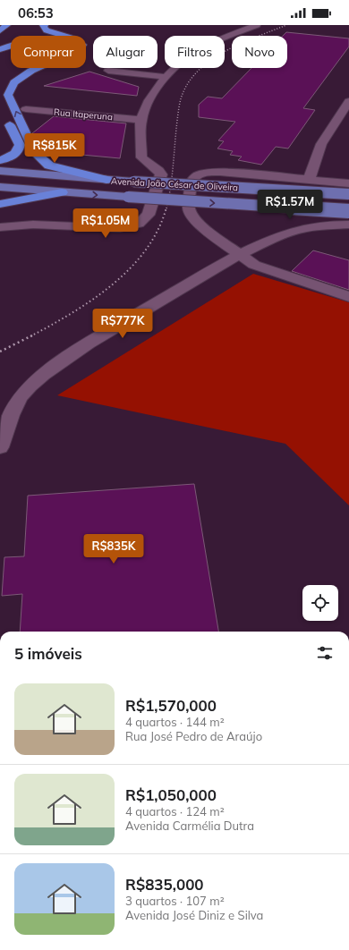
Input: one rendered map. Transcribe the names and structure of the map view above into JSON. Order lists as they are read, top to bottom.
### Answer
{
  "streets": {
    "main road": ["Avenida João César de Oliveira"],
    "street": ["Rua Itaperuna"]
  },
  "page": {
    "status": "06:53",
    "chip": [
      "Comprar",
      "Alugar",
      "Filtros",
      "Novo"
    ],
    "price": [
      "R$815K",
      "R$1.57M",
      "R$1.05M",
      "R$777K",
      "R$835K"
    ],
    "heading": "5 imóveis",
    "list": [
      {
        "name": "R$1,570,000",
        "note": "4 quartos · 144 m² · Rua José Pedro de Araújo"
      },
      {
        "name": "R$1,050,000",
        "note": "4 quartos · 124 m² · Avenida Carmélia Dutra"
      },
      {
        "name": "R$835,000",
        "note": "3 quartos · 107 m² · Avenida José Diniz e Silva"
      }
    ]
  }
}
